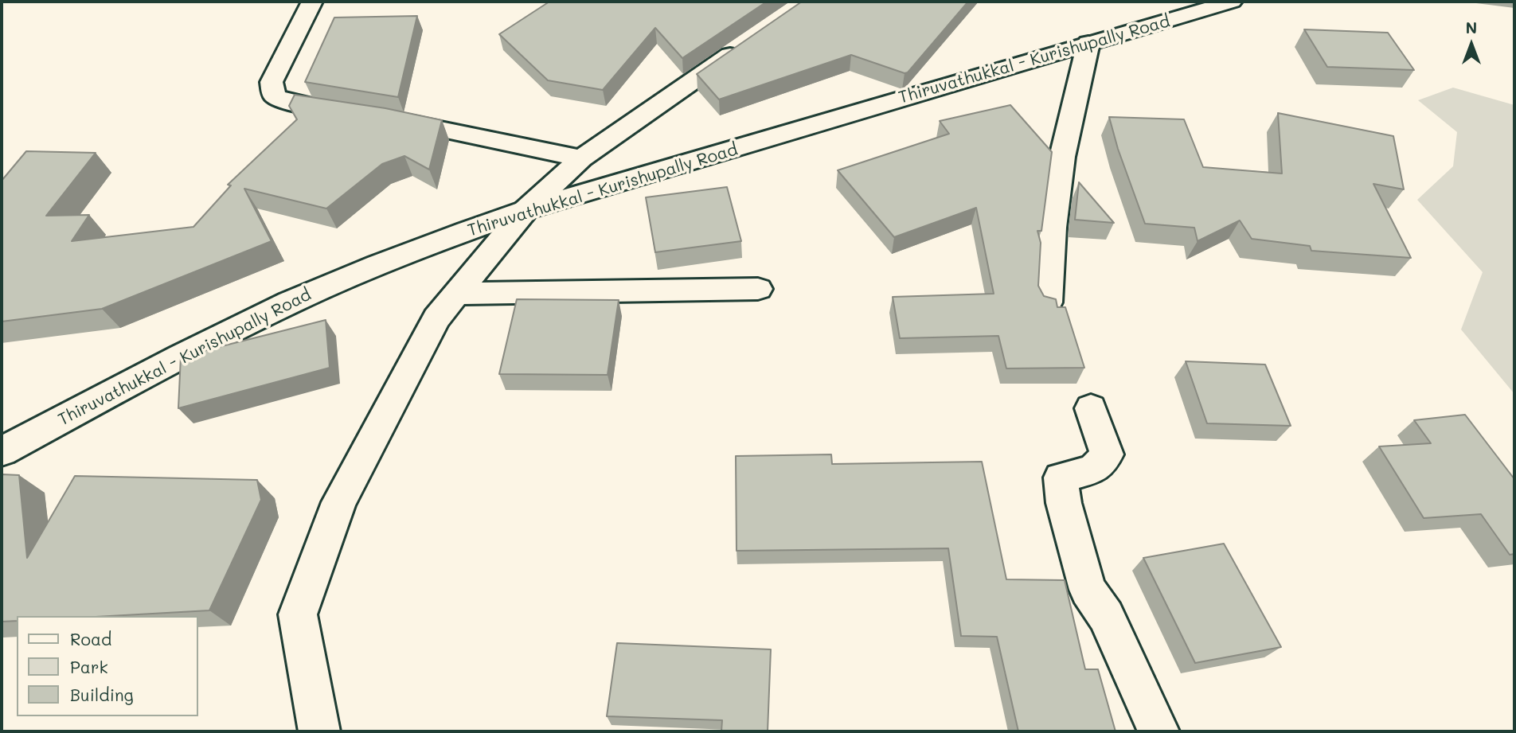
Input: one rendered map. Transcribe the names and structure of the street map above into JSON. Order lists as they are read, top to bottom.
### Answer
{
  "streets": {
    "street": ["Thiruvathukkal - Kurishupally Road"]
  },
  "legend": ["Road", "Park", "Building"],
  "north": "top"
}
